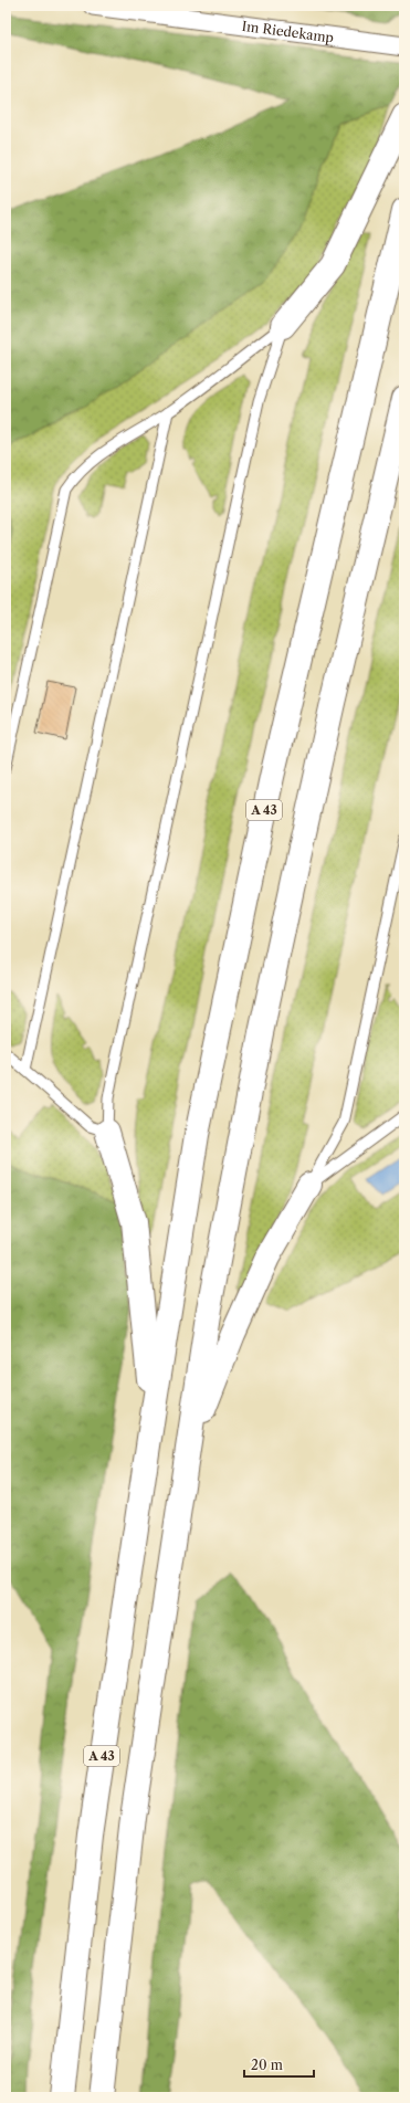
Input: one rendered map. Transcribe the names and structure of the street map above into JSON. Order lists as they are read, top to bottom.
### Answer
{
  "streets": {
    "highway": ["A 43"],
    "street": ["Im Riedekamp"]
  },
  "scale_bar": "20 m"
}
